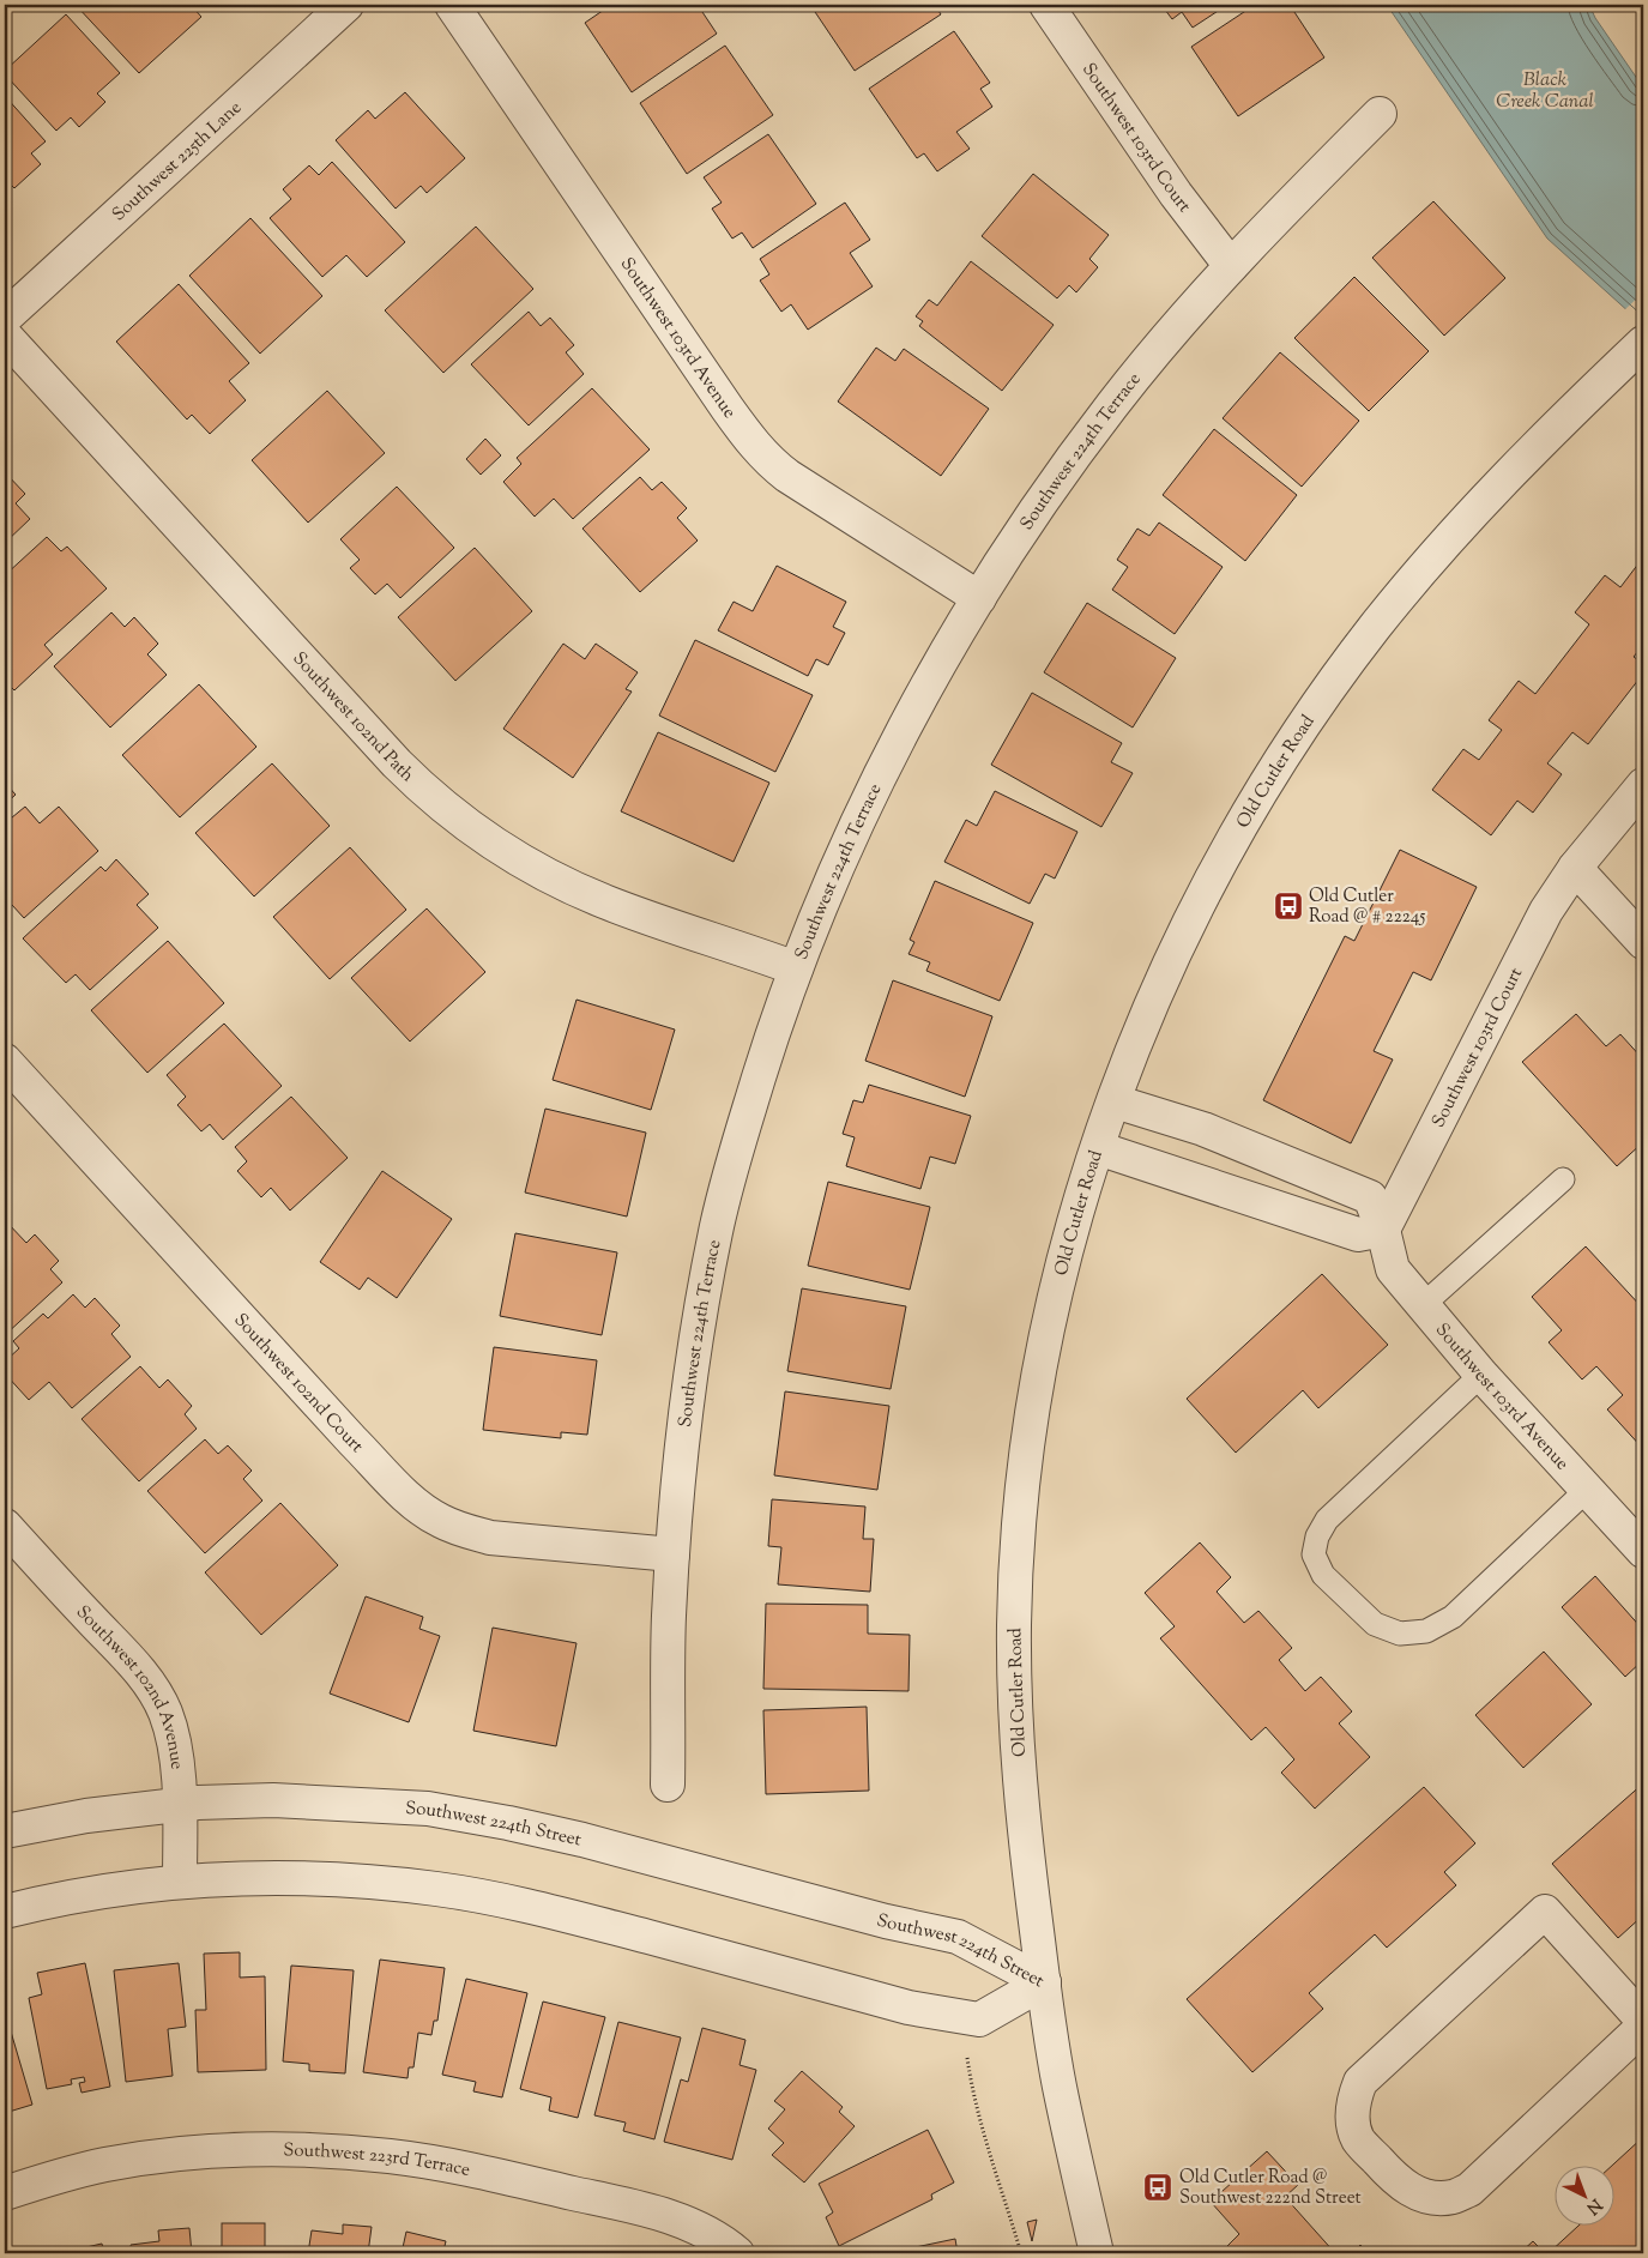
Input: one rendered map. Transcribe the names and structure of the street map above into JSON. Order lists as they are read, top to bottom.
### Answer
{
  "streets": {
    "street": [
      "Southwest 103rd Court",
      "Southwest 225th Lane",
      "Southwest 103rd Avenue",
      "Southwest 224th Terrace",
      "Southwest 102nd Path",
      "Old Cutler Road",
      "Southwest 102nd Court",
      "Southwest 102nd Avenue",
      "Southwest 224th Street",
      "Southwest 223rd Terrace"
    ]
  },
  "crossings": [
    ["Southwest 103rd Court", "Southwest 103rd Avenue"],
    ["Southwest 103rd Court", "Southwest 224th Terrace"],
    ["Southwest 103rd Avenue", "Southwest 224th Terrace"],
    ["Southwest 103rd Avenue", "Old Cutler Road"],
    ["Southwest 224th Terrace", "Southwest 102nd Path"],
    ["Southwest 224th Terrace", "Southwest 102nd Court"],
    ["Old Cutler Road", "Southwest 224th Street"],
    ["Southwest 102nd Avenue", "Southwest 224th Street"]
  ],
  "water": ["Black Creek Canal"],
  "places": {
    "bus stop": ["Old Cutler Road @ # 22245", "Old Cutler Road @ Southwest 222nd Street"]
  },
  "north": "bottom right"
}
